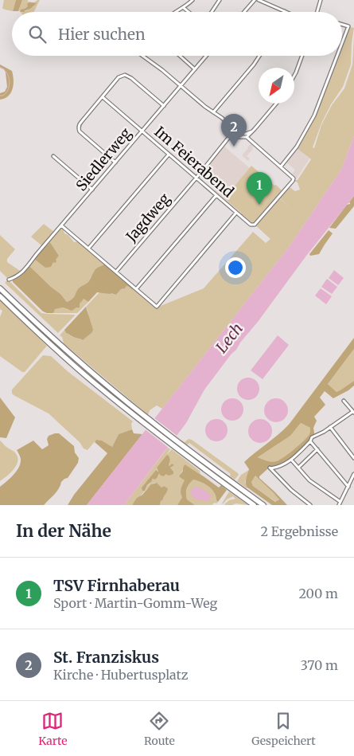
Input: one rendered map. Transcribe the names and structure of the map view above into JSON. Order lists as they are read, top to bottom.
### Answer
{
  "streets": {
    "street": ["Siedlerweg", "Im Feierabend", "Jagdweg"]
  },
  "crossings": [
    ["Siedlerweg", "Im Feierabend"],
    ["Im Feierabend", "Jagdweg"]
  ],
  "water": ["Lech"],
  "north": "bottom left",
  "page": {
    "search": "Hier suchen",
    "pins": ["2", "1"],
    "heading": ["In der Nähe", "2 Ergebnisse"],
    "list": [
      {
        "mark": "1",
        "name": "TSV Firnhaberau",
        "note": "Sport · Martin-Gomm-Weg",
        "value": "200 m"
      },
      {
        "mark": "2",
        "name": "St. Franziskus",
        "note": "Kirche · Hubertusplatz",
        "value": "370 m"
      }
    ],
    "nav": ["Karte", "Route", "Gespeichert"]
  }
}
